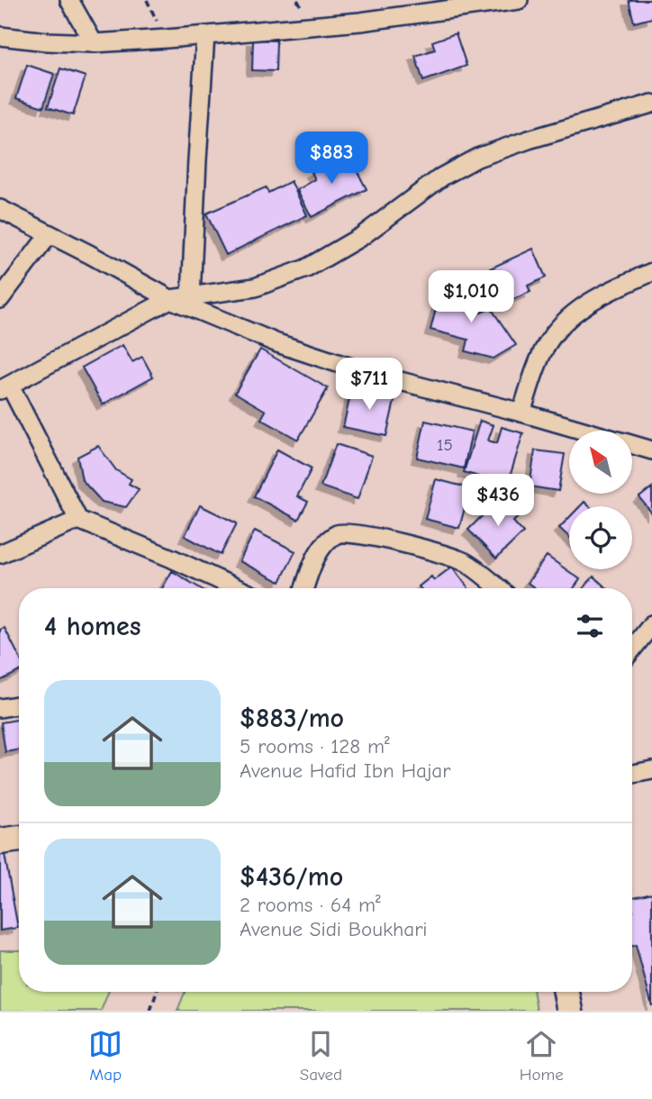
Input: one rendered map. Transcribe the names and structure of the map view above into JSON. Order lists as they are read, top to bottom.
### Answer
{
  "house_numbers": ["15"],
  "north": "top left",
  "page": {
    "price": [
      "$883",
      "$1,010",
      "$711",
      "$436"
    ],
    "heading": "4 homes",
    "list": [
      {
        "name": "$883/mo",
        "note": "5 rooms · 128 m² · Avenue Hafid Ibn Hajar"
      },
      {
        "name": "$436/mo",
        "note": "2 rooms · 64 m² · Avenue Sidi Boukhari"
      }
    ],
    "tabs": ["Map", "Saved", "Home"]
  }
}
